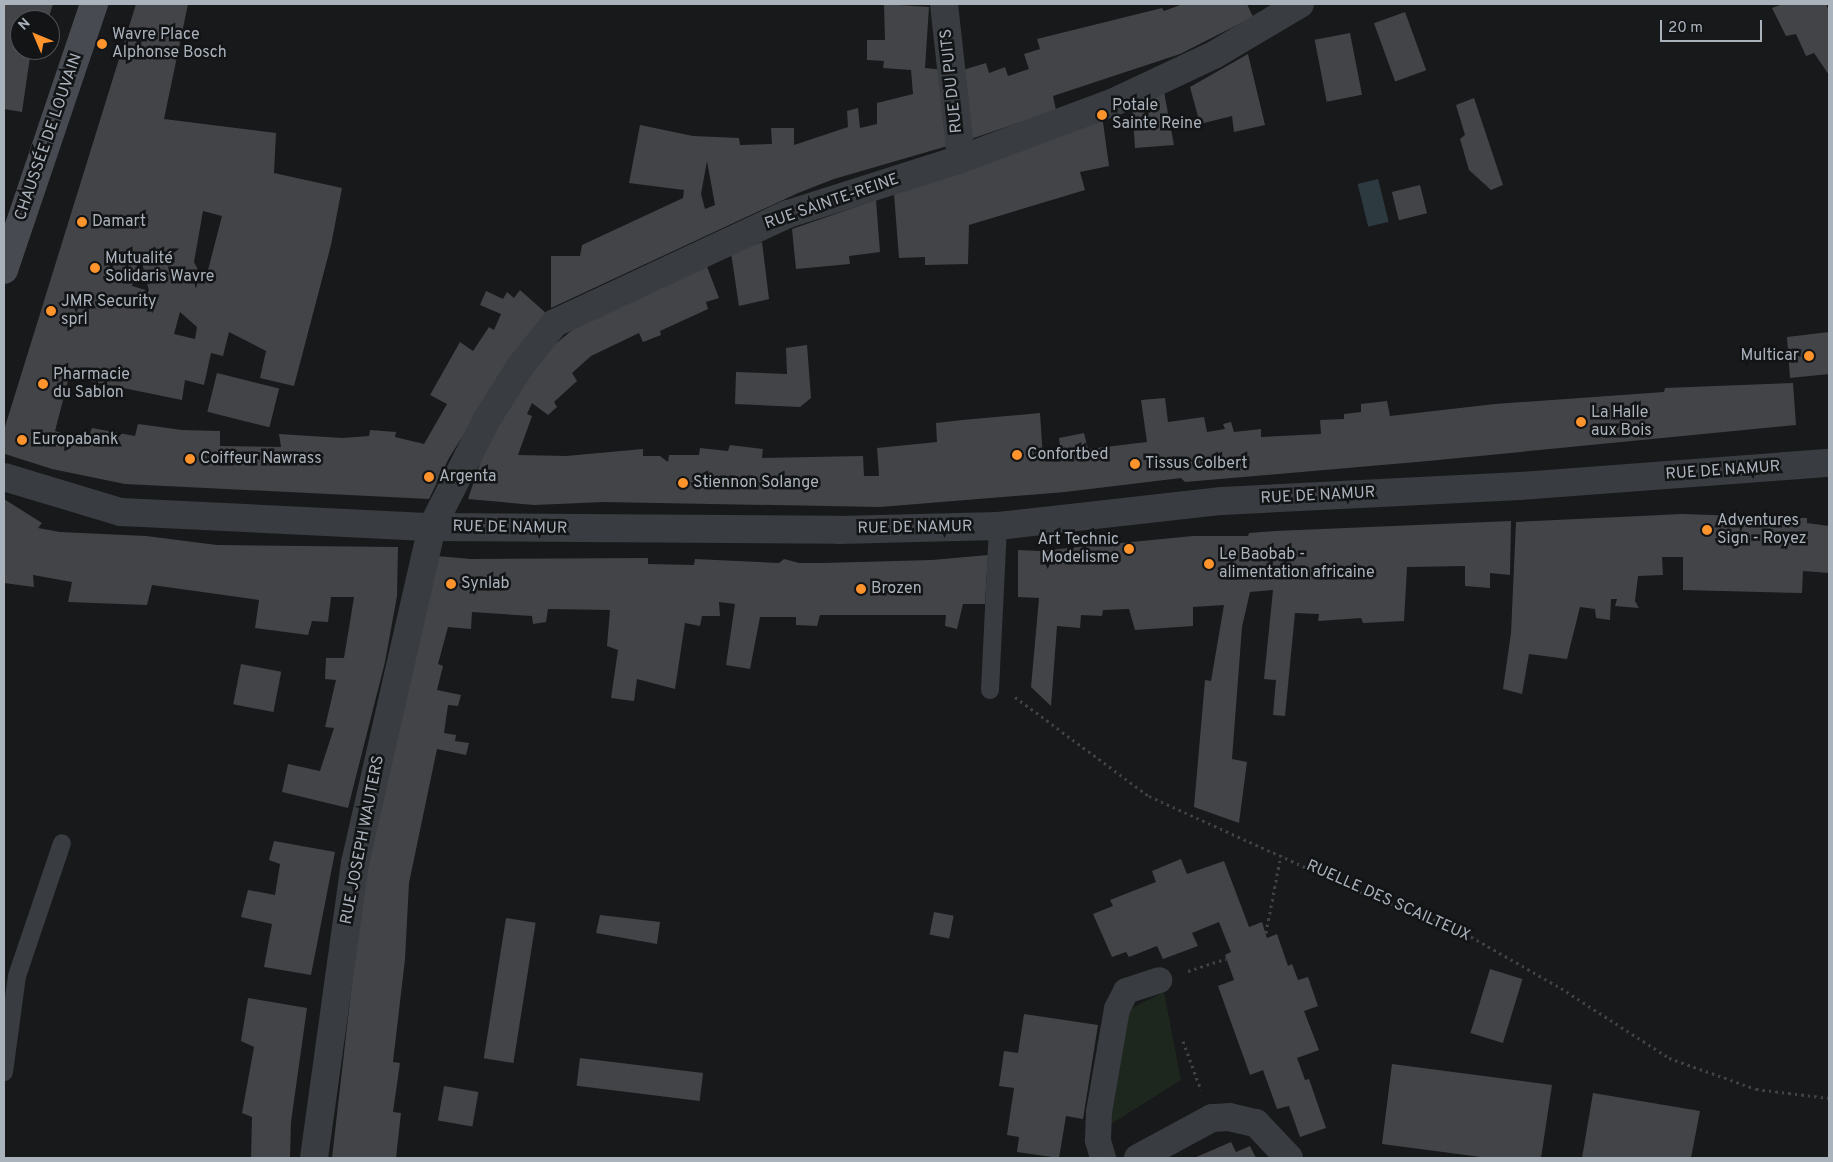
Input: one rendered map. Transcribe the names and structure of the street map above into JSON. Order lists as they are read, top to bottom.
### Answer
{
  "streets": {
    "main road": ["CHAUSSÉE DE LOUVAIN"],
    "street": [
      "RUE DU PUITS",
      "RUE SAINTE-REINE",
      "RUE DE NAMUR",
      "RUE JOSEPH WAUTERS"
    ],
    "path": ["RUELLE DES SCAILTEUX"]
  },
  "crossings": [
    ["RUE DU PUITS", "RUE SAINTE-REINE"],
    ["RUE SAINTE-REINE", "RUE DE NAMUR"],
    ["RUE SAINTE-REINE", "RUE JOSEPH WAUTERS"],
    ["RUE DE NAMUR", "RUE JOSEPH WAUTERS"]
  ],
  "places": [
    "Wavre Place Alphonse Bosch",
    "Potale Sainte Reine",
    "Damart",
    "Mutualité Solidaris Wavre",
    "JMR Security sprl",
    "Multicar",
    "Pharmacie du Sablon",
    "La Halle aux Bois",
    "Europabank",
    "Confortbed",
    "Coiffeur Nawrass",
    "Tissus Colbert",
    "Argenta",
    "Stiennon Solange",
    "Adventures Sign - Royez",
    "Art Technic Modelisme",
    "Le Baobab - alimentation africaine",
    "Synlab",
    "Brozen"
  ],
  "scale_bar": "20 m",
  "north": "top left"
}
